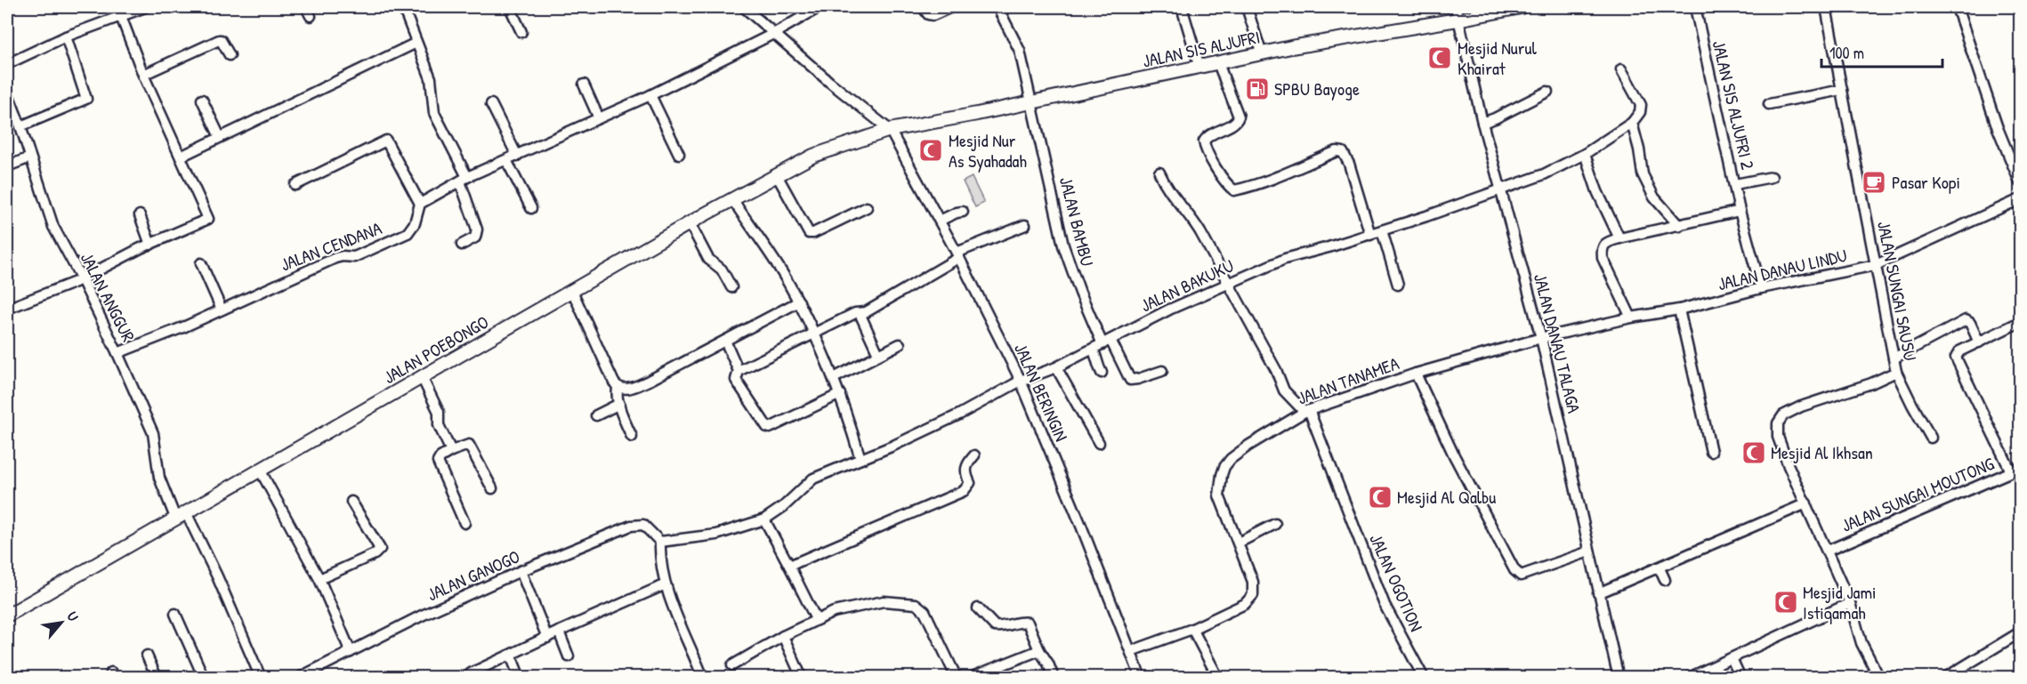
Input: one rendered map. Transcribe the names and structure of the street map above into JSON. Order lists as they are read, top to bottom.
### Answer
{
  "streets": {
    "main road": ["JALAN SIS ALJUFRI", "JALAN POEBONGO"],
    "street": [
      "JALAN SIS ALJUFRI 2",
      "JALAN BAMBU",
      "JALAN CENDANA",
      "JALAN DANAU LINDU",
      "JALAN BAKUKU",
      "JALAN SUNGAI SAUSU",
      "JALAN ANGGUR",
      "JALAN DANAU TALAGA",
      "JALAN TANAMEA",
      "JALAN BERINGIN",
      "JALAN SUNGAI MOUTONG",
      "JALAN GANOGO",
      "JALAN OGOTION"
    ]
  },
  "crossings": [
    ["JALAN SIS ALJUFRI", "JALAN BAMBU"],
    ["JALAN SIS ALJUFRI", "JALAN DANAU TALAGA"],
    ["JALAN SIS ALJUFRI", "JALAN POEBONGO"],
    ["JALAN SIS ALJUFRI", "JALAN BERINGIN"],
    ["JALAN SIS ALJUFRI 2", "JALAN DANAU LINDU"],
    ["JALAN BAMBU", "JALAN BAKUKU"],
    ["JALAN CENDANA", "JALAN ANGGUR"],
    ["JALAN DANAU LINDU", "JALAN SUNGAI SAUSU"],
    ["JALAN DANAU LINDU", "JALAN DANAU TALAGA"],
    ["JALAN DANAU LINDU", "JALAN TANAMEA"],
    ["JALAN BAKUKU", "JALAN DANAU TALAGA"],
    ["JALAN BAKUKU", "JALAN BERINGIN"],
    ["JALAN BAKUKU", "JALAN GANOGO"],
    ["JALAN SUNGAI SAUSU", "JALAN SUNGAI MOUTONG"],
    ["JALAN ANGGUR", "JALAN POEBONGO"],
    ["JALAN DANAU TALAGA", "JALAN TANAMEA"],
    ["JALAN POEBONGO", "JALAN BERINGIN"],
    ["JALAN TANAMEA", "JALAN BERINGIN"],
    ["JALAN TANAMEA", "JALAN OGOTION"]
  ],
  "places": {
    "mosque": [
      "Mesjid Nurul Khairat",
      "Mesjid Nur As Syahadah",
      "Mesjid Al Ikhsan",
      "Mesjid Al Qalbu",
      "Mesjid Jami Istiqamah"
    ],
    "fuel station": ["SPBU Bayoge"],
    "cafe": ["Pasar Kopi"]
  },
  "scale_bar": "100 m",
  "north": "top right"
}
